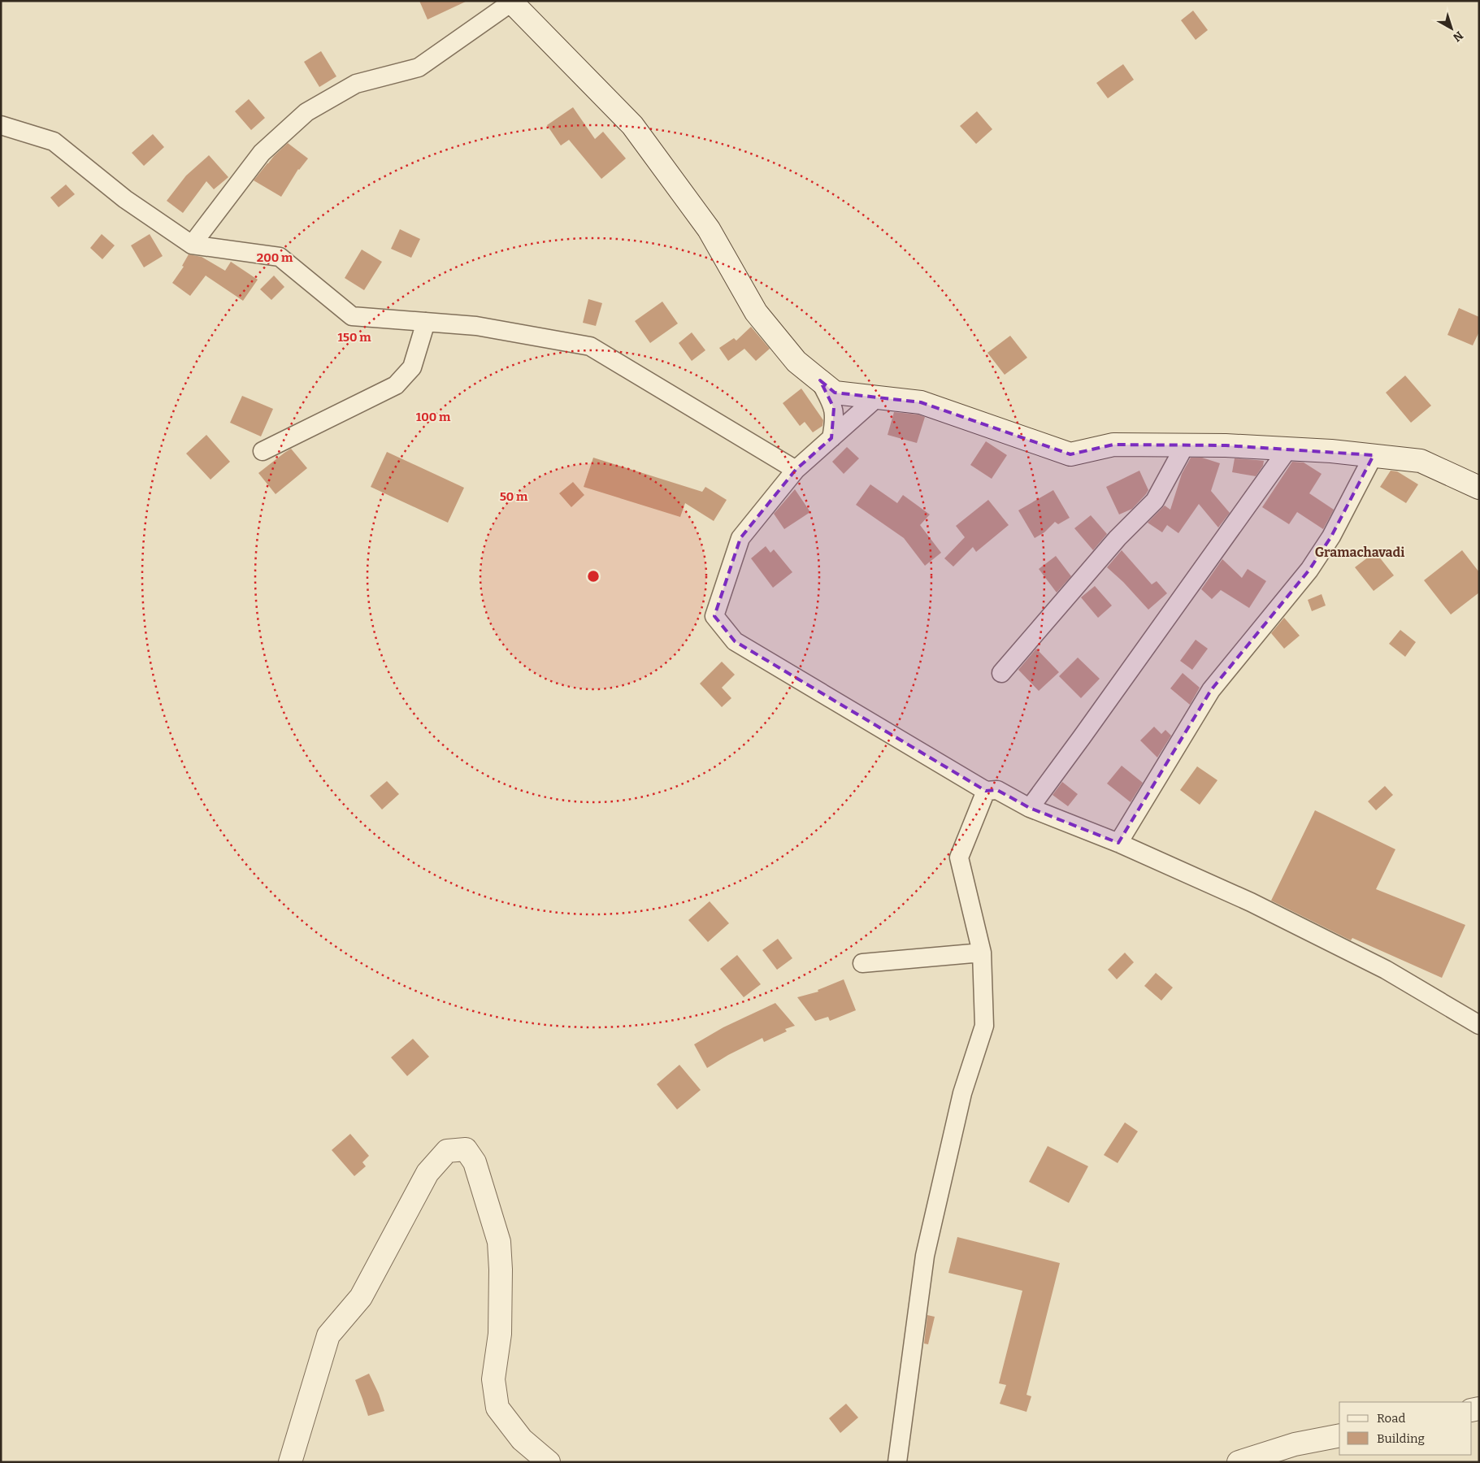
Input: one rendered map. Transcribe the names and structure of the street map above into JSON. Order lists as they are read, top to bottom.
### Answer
{
  "districts": ["Gramachavadi"],
  "legend": ["Road", "Building"],
  "north": "bottom right",
  "rings": [
    "200 m",
    "150 m",
    "100 m",
    "50 m"
  ]
}
